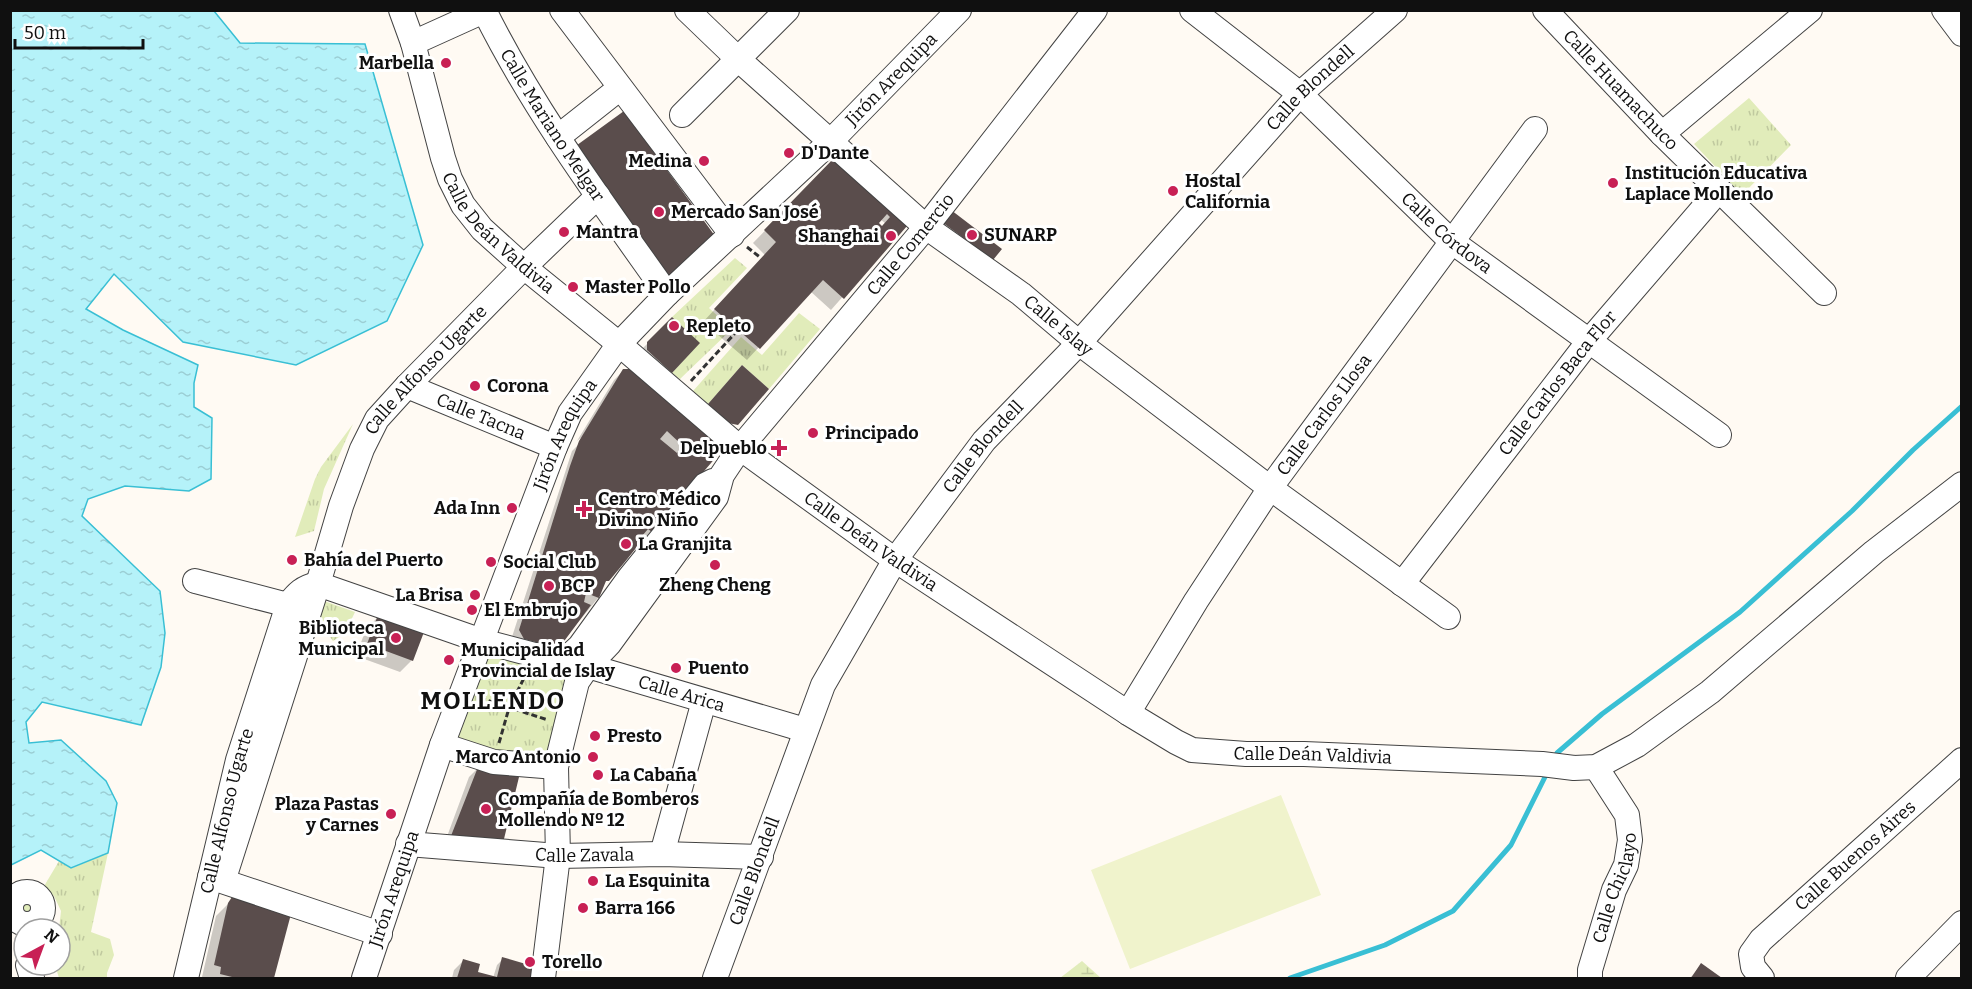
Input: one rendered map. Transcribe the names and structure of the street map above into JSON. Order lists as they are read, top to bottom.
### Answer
{
  "streets": {
    "street": [
      "Jirón Arequipa",
      "Calle Blondell",
      "Calle Huamachuco",
      "Calle Mariano Melgar",
      "Calle Deán Valdivia",
      "Calle Córdova",
      "Calle Comercio",
      "Calle Islay",
      "Calle Alfonso Ugarte",
      "Calle Carlos Baca Flor",
      "Calle Carlos Llosa",
      "Calle Tacna",
      "Calle Arica",
      "Calle Zavala",
      "Calle Buenos Aires",
      "Calle Chiclayo"
    ]
  },
  "crossings": [
    ["Jirón Arequipa", "Calle Mariano Melgar"],
    ["Jirón Arequipa", "Calle Deán Valdivia"],
    ["Jirón Arequipa", "Calle Islay"],
    ["Jirón Arequipa", "Calle Tacna"],
    ["Jirón Arequipa", "Calle Arica"],
    ["Jirón Arequipa", "Calle Zavala"],
    ["Calle Blondell", "Calle Deán Valdivia"],
    ["Calle Blondell", "Calle Córdova"],
    ["Calle Blondell", "Calle Islay"],
    ["Calle Blondell", "Calle Arica"],
    ["Calle Blondell", "Calle Zavala"],
    ["Calle Huamachuco", "Calle Carlos Baca Flor"],
    ["Calle Mariano Melgar", "Calle Alfonso Ugarte"],
    ["Calle Deán Valdivia", "Calle Comercio"],
    ["Calle Deán Valdivia", "Calle Alfonso Ugarte"],
    ["Calle Deán Valdivia", "Calle Carlos Llosa"],
    ["Calle Deán Valdivia", "Calle Chiclayo"],
    ["Calle Córdova", "Calle Carlos Baca Flor"],
    ["Calle Córdova", "Calle Carlos Llosa"],
    ["Calle Comercio", "Calle Islay"],
    ["Calle Comercio", "Calle Arica"],
    ["Calle Comercio", "Calle Zavala"],
    ["Calle Islay", "Calle Carlos Baca Flor"],
    ["Calle Islay", "Calle Carlos Llosa"],
    ["Calle Alfonso Ugarte", "Calle Tacna"],
    ["Calle Alfonso Ugarte", "Calle Arica"]
  ],
  "districts": ["MOLLENDO"],
  "places": {
    "other": [
      "Marbella",
      "D'Dante",
      "Medina",
      "Institución Educativa Laplace Mollendo",
      "Hostal California",
      "Mercado San José",
      "Mantra",
      "SUNARP",
      "Shanghai",
      "Master Pollo",
      "Repleto",
      "Corona",
      "Principado",
      "Ada Inn",
      "La Granjita",
      "Bahía del Puerto",
      "Social Club",
      "Zheng Cheng",
      "BCP",
      "La Brisa",
      "El Embrujo",
      "Biblioteca Municipal",
      "Municipalidad Provincial de Islay",
      "Puento",
      "Presto",
      "Marco Antonio",
      "La Cabaña",
      "Compañía de Bomberos Mollendo Nº 12",
      "Plaza Pastas y Carnes",
      "La Esquinita",
      "Barra 166",
      "Torello"
    ],
    "health": ["Delpueblo", "Centro Médico Divino Niño"]
  },
  "scale_bar": "50 m",
  "north": "top right"
}
